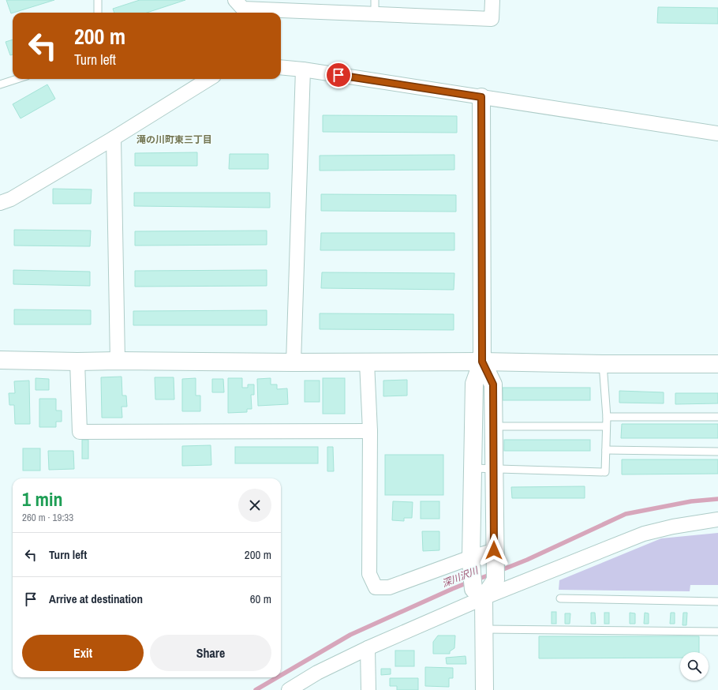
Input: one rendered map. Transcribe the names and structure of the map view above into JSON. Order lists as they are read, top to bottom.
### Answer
{
  "districts": ["滝の川町東三丁目"],
  "water": ["深川沢川"],
  "page": {
    "turn": ["200 m", "Turn left"],
    "heading": ["1 min", "260 m · 19:33"],
    "list": [
      {
        "name": "Turn left",
        "value": "200 m"
      },
      {
        "name": "Arrive at destination",
        "value": "60 m"
      }
    ],
    "buttons": ["Exit", "Share"]
  }
}
